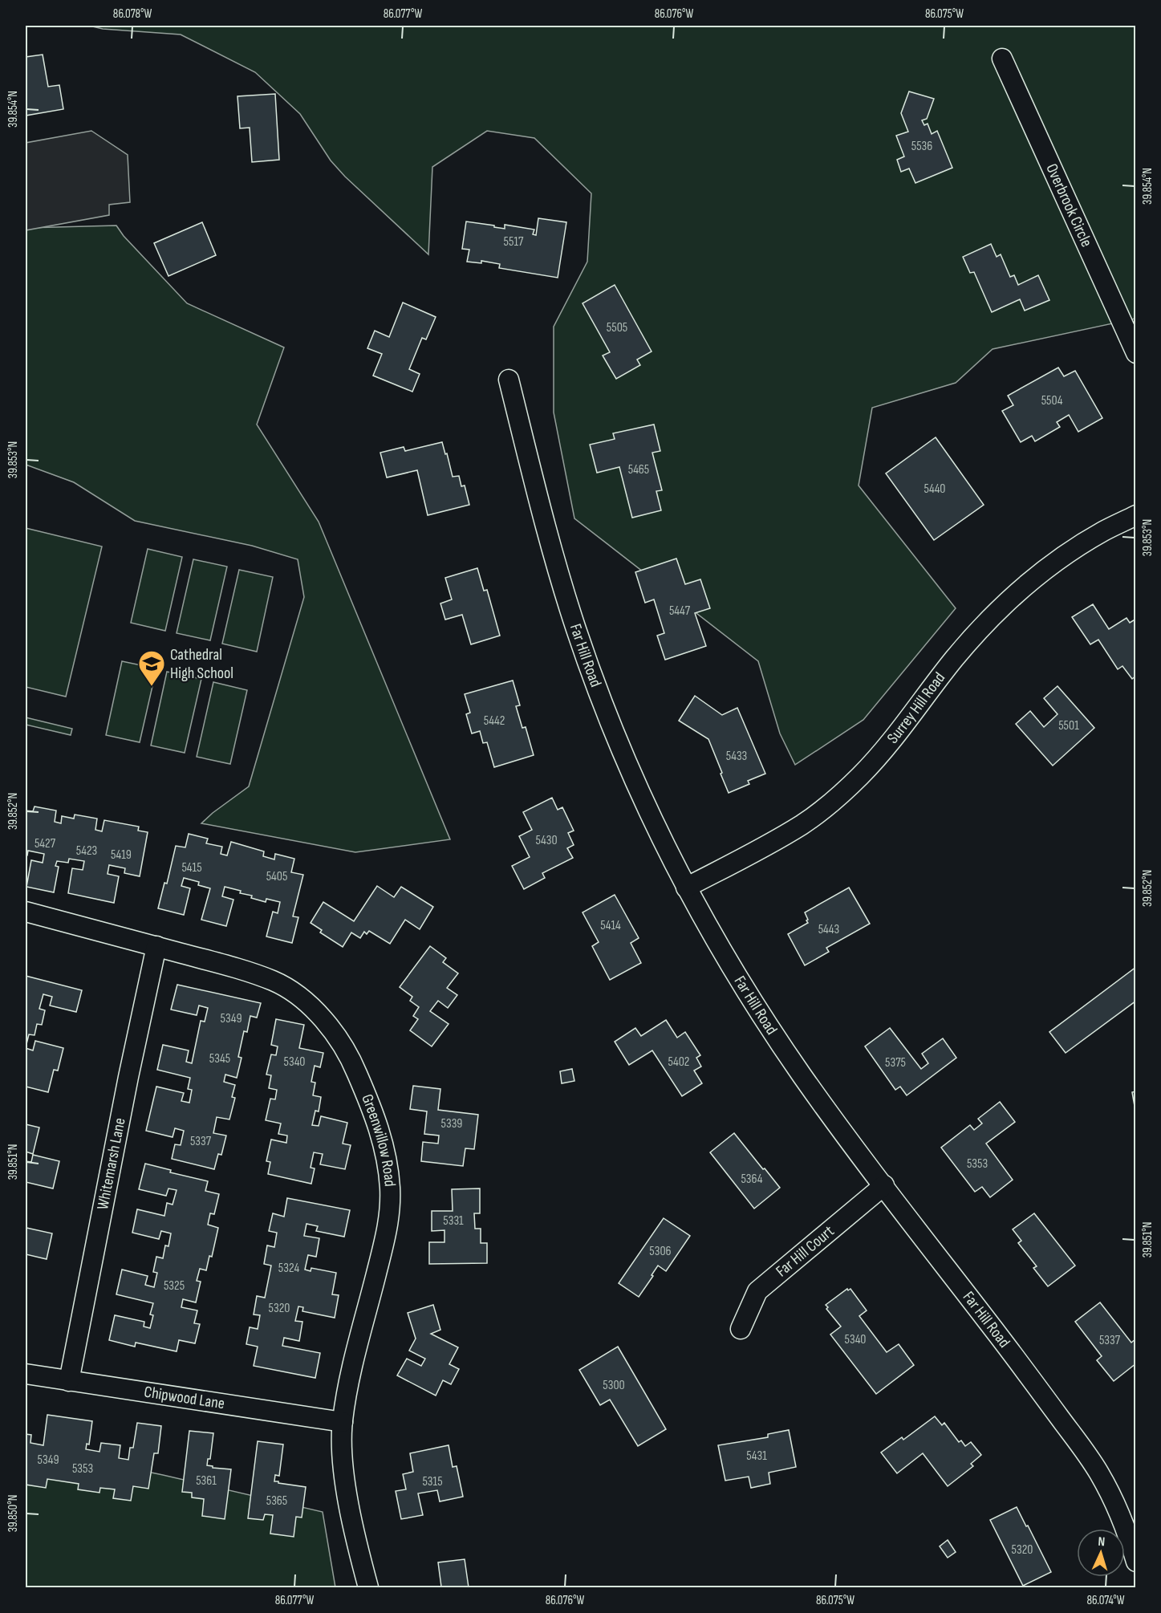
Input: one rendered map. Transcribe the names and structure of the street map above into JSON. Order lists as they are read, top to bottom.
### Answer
{
  "streets": {
    "street": [
      "Overbrook Circle",
      "Far Hill Road",
      "Surrey Hill Road",
      "Greenwillow Road",
      "Whitemarsh Lane",
      "Far Hill Court",
      "Chipwood Lane"
    ]
  },
  "crossings": [
    ["Far Hill Road", "Surrey Hill Road"],
    ["Far Hill Road", "Far Hill Court"],
    ["Greenwillow Road", "Whitemarsh Lane"],
    ["Greenwillow Road", "Chipwood Lane"],
    ["Whitemarsh Lane", "Chipwood Lane"]
  ],
  "places": {
    "school or university": ["Cathedral High School"]
  },
  "house_numbers": [
    "5536",
    "5517",
    "5505",
    "5504",
    "5465",
    "5440",
    "5447",
    "5442",
    "5501",
    "5433",
    "5430",
    "5427",
    "5423",
    "5419",
    "5415",
    "5405",
    "5414",
    "5443",
    "5349",
    "5345",
    "5340",
    "5402",
    "5375",
    "5339",
    "5337",
    "5353",
    "5364",
    "5331",
    "5306",
    "5324",
    "5325",
    "5320",
    "5340",
    "5337",
    "5300",
    "5431",
    "5349",
    "5353",
    "5361",
    "5315",
    "5365",
    "5320"
  ],
  "north": "top",
  "coordinates": [
    "86.078°W",
    "86.077°W",
    "86.076°W",
    "86.075°W",
    "39.854°N",
    "39.853°N",
    "39.852°N",
    "39.851°N",
    "39.850°N",
    "86.074°W"
  ]
}
